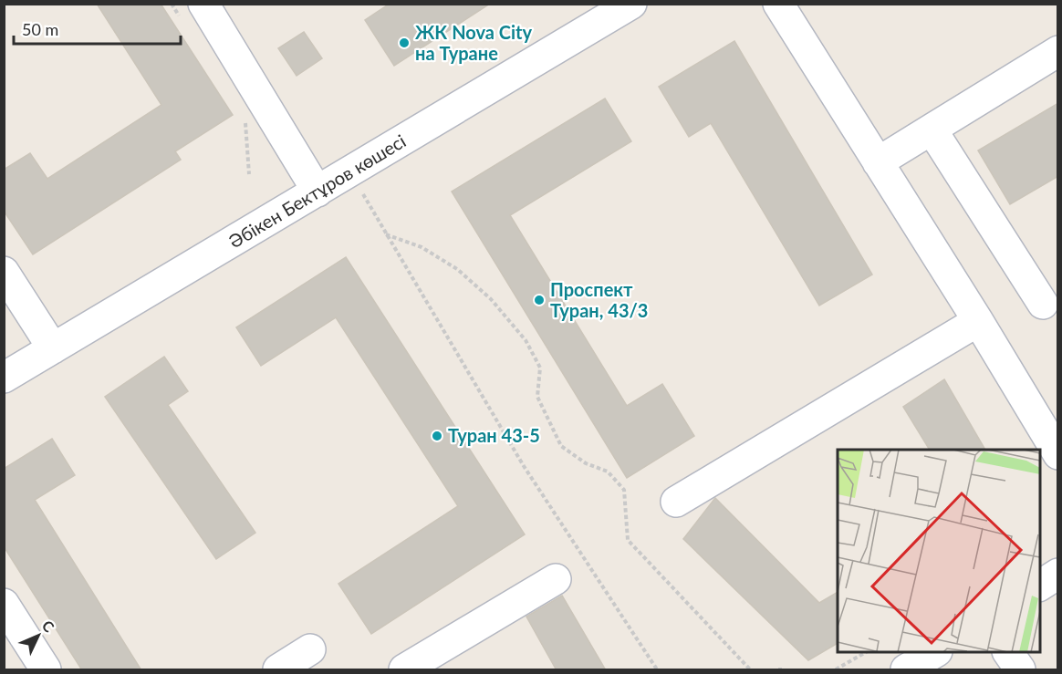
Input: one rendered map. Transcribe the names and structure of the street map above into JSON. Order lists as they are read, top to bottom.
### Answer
{
  "streets": {
    "street": ["Әбікен Бектұров көшесі"]
  },
  "places": ["ЖК Nova City на Туране", "Проспект Туран, 43/3", "Туран 43-5"],
  "scale_bar": "50 m",
  "north": "top right"
}
